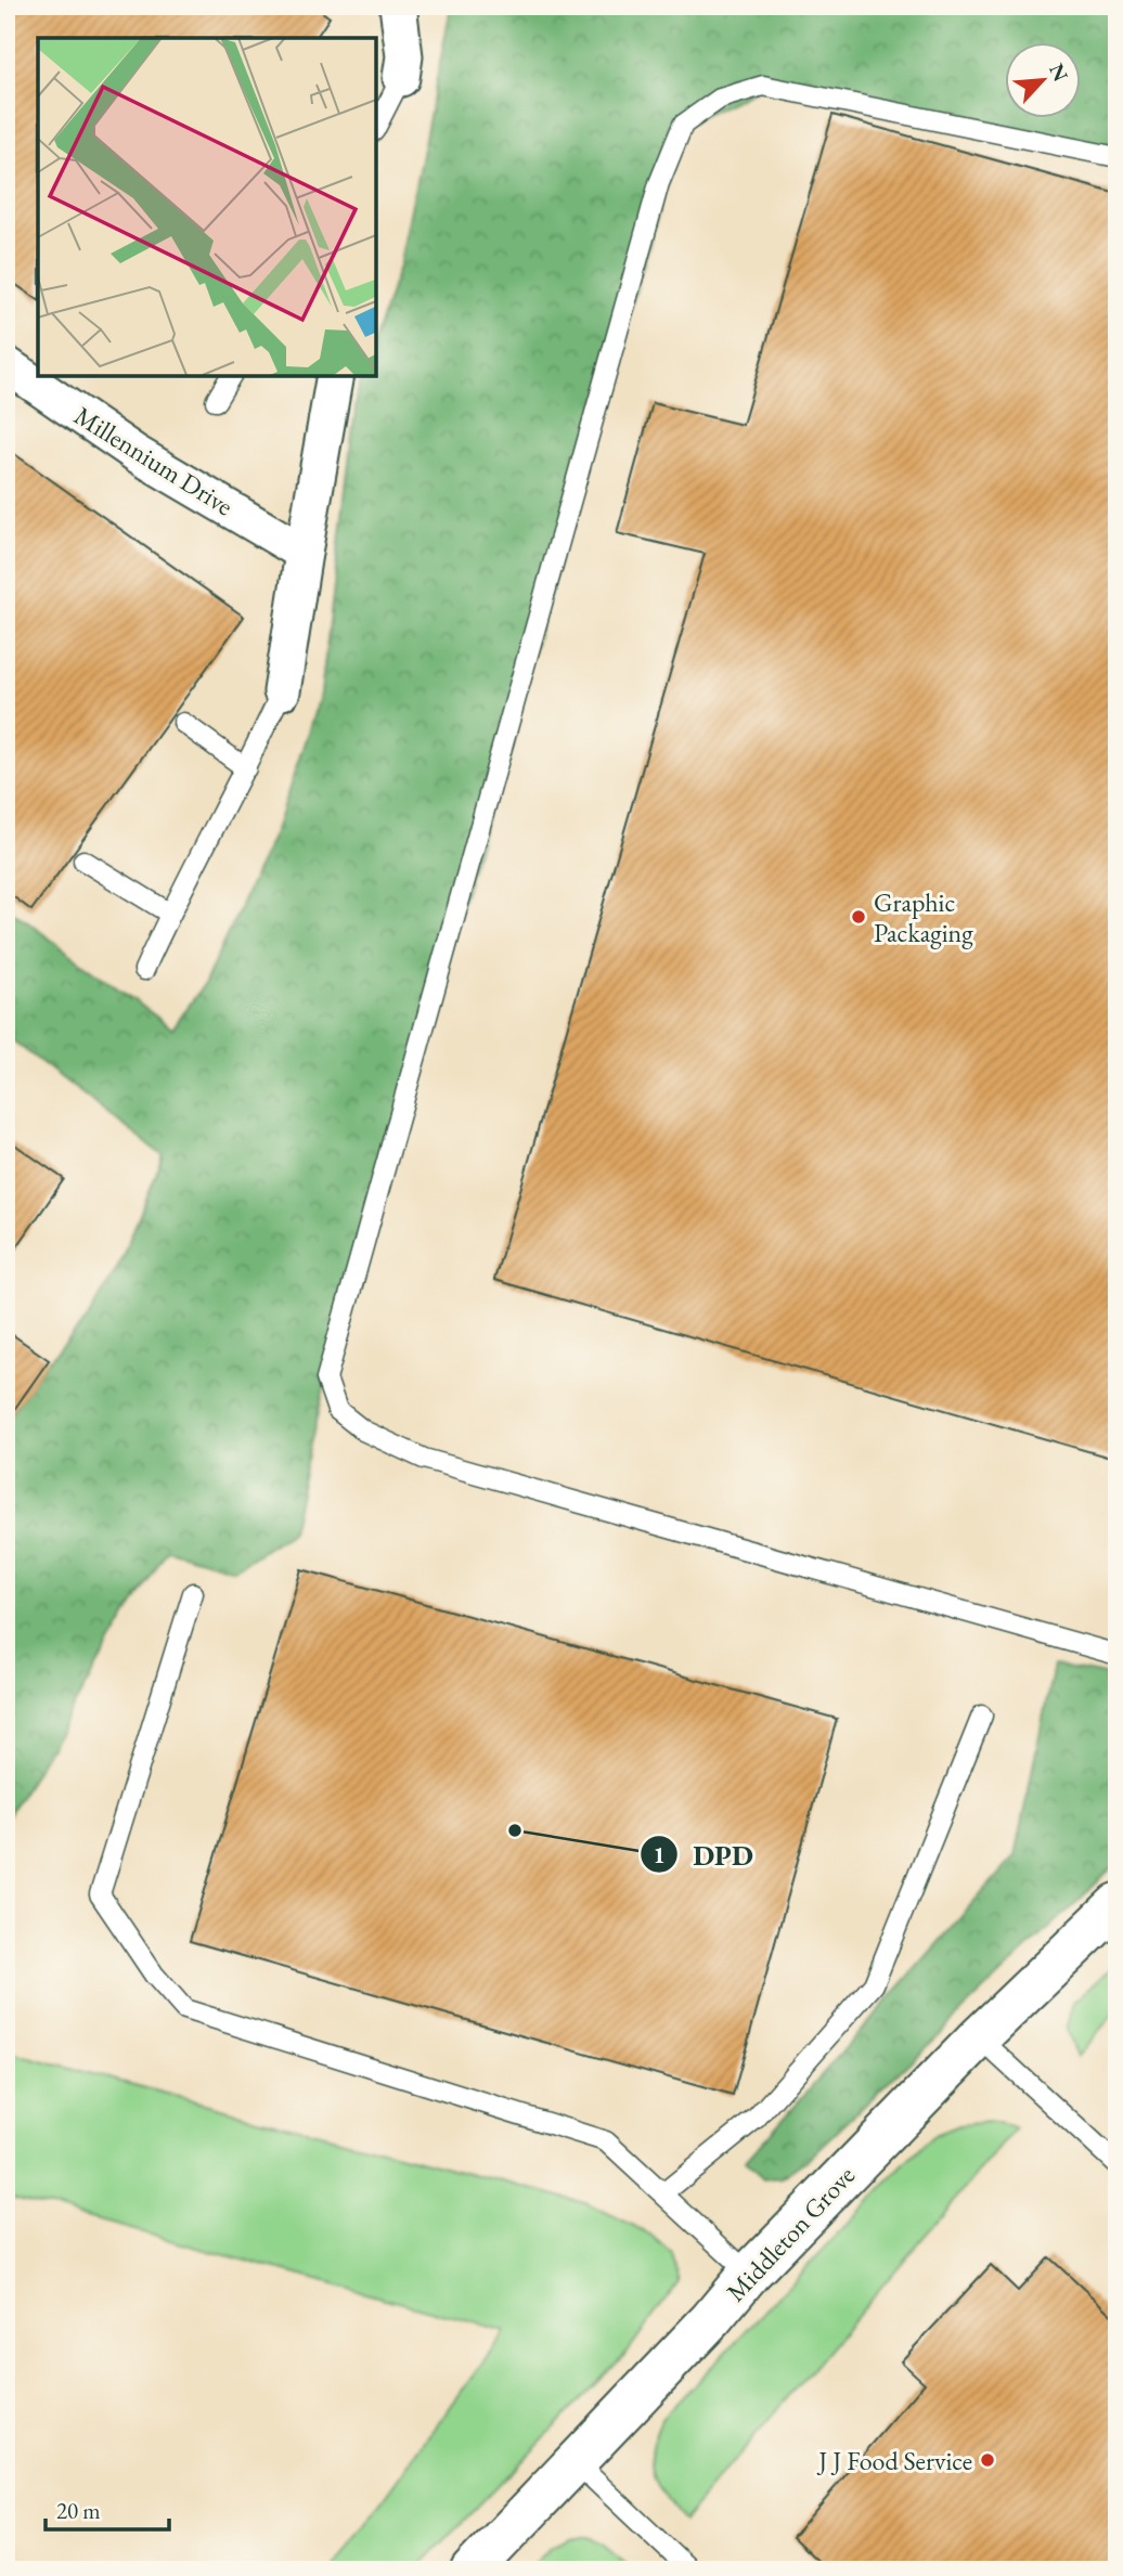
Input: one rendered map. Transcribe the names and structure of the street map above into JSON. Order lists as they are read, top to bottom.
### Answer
{
  "streets": {
    "street": ["Millennium Drive", "Middleton Grove"]
  },
  "places": ["Graphic Packaging", "DPD", "J J Food Service"],
  "scale_bar": "20 m",
  "north": "top right"
}
